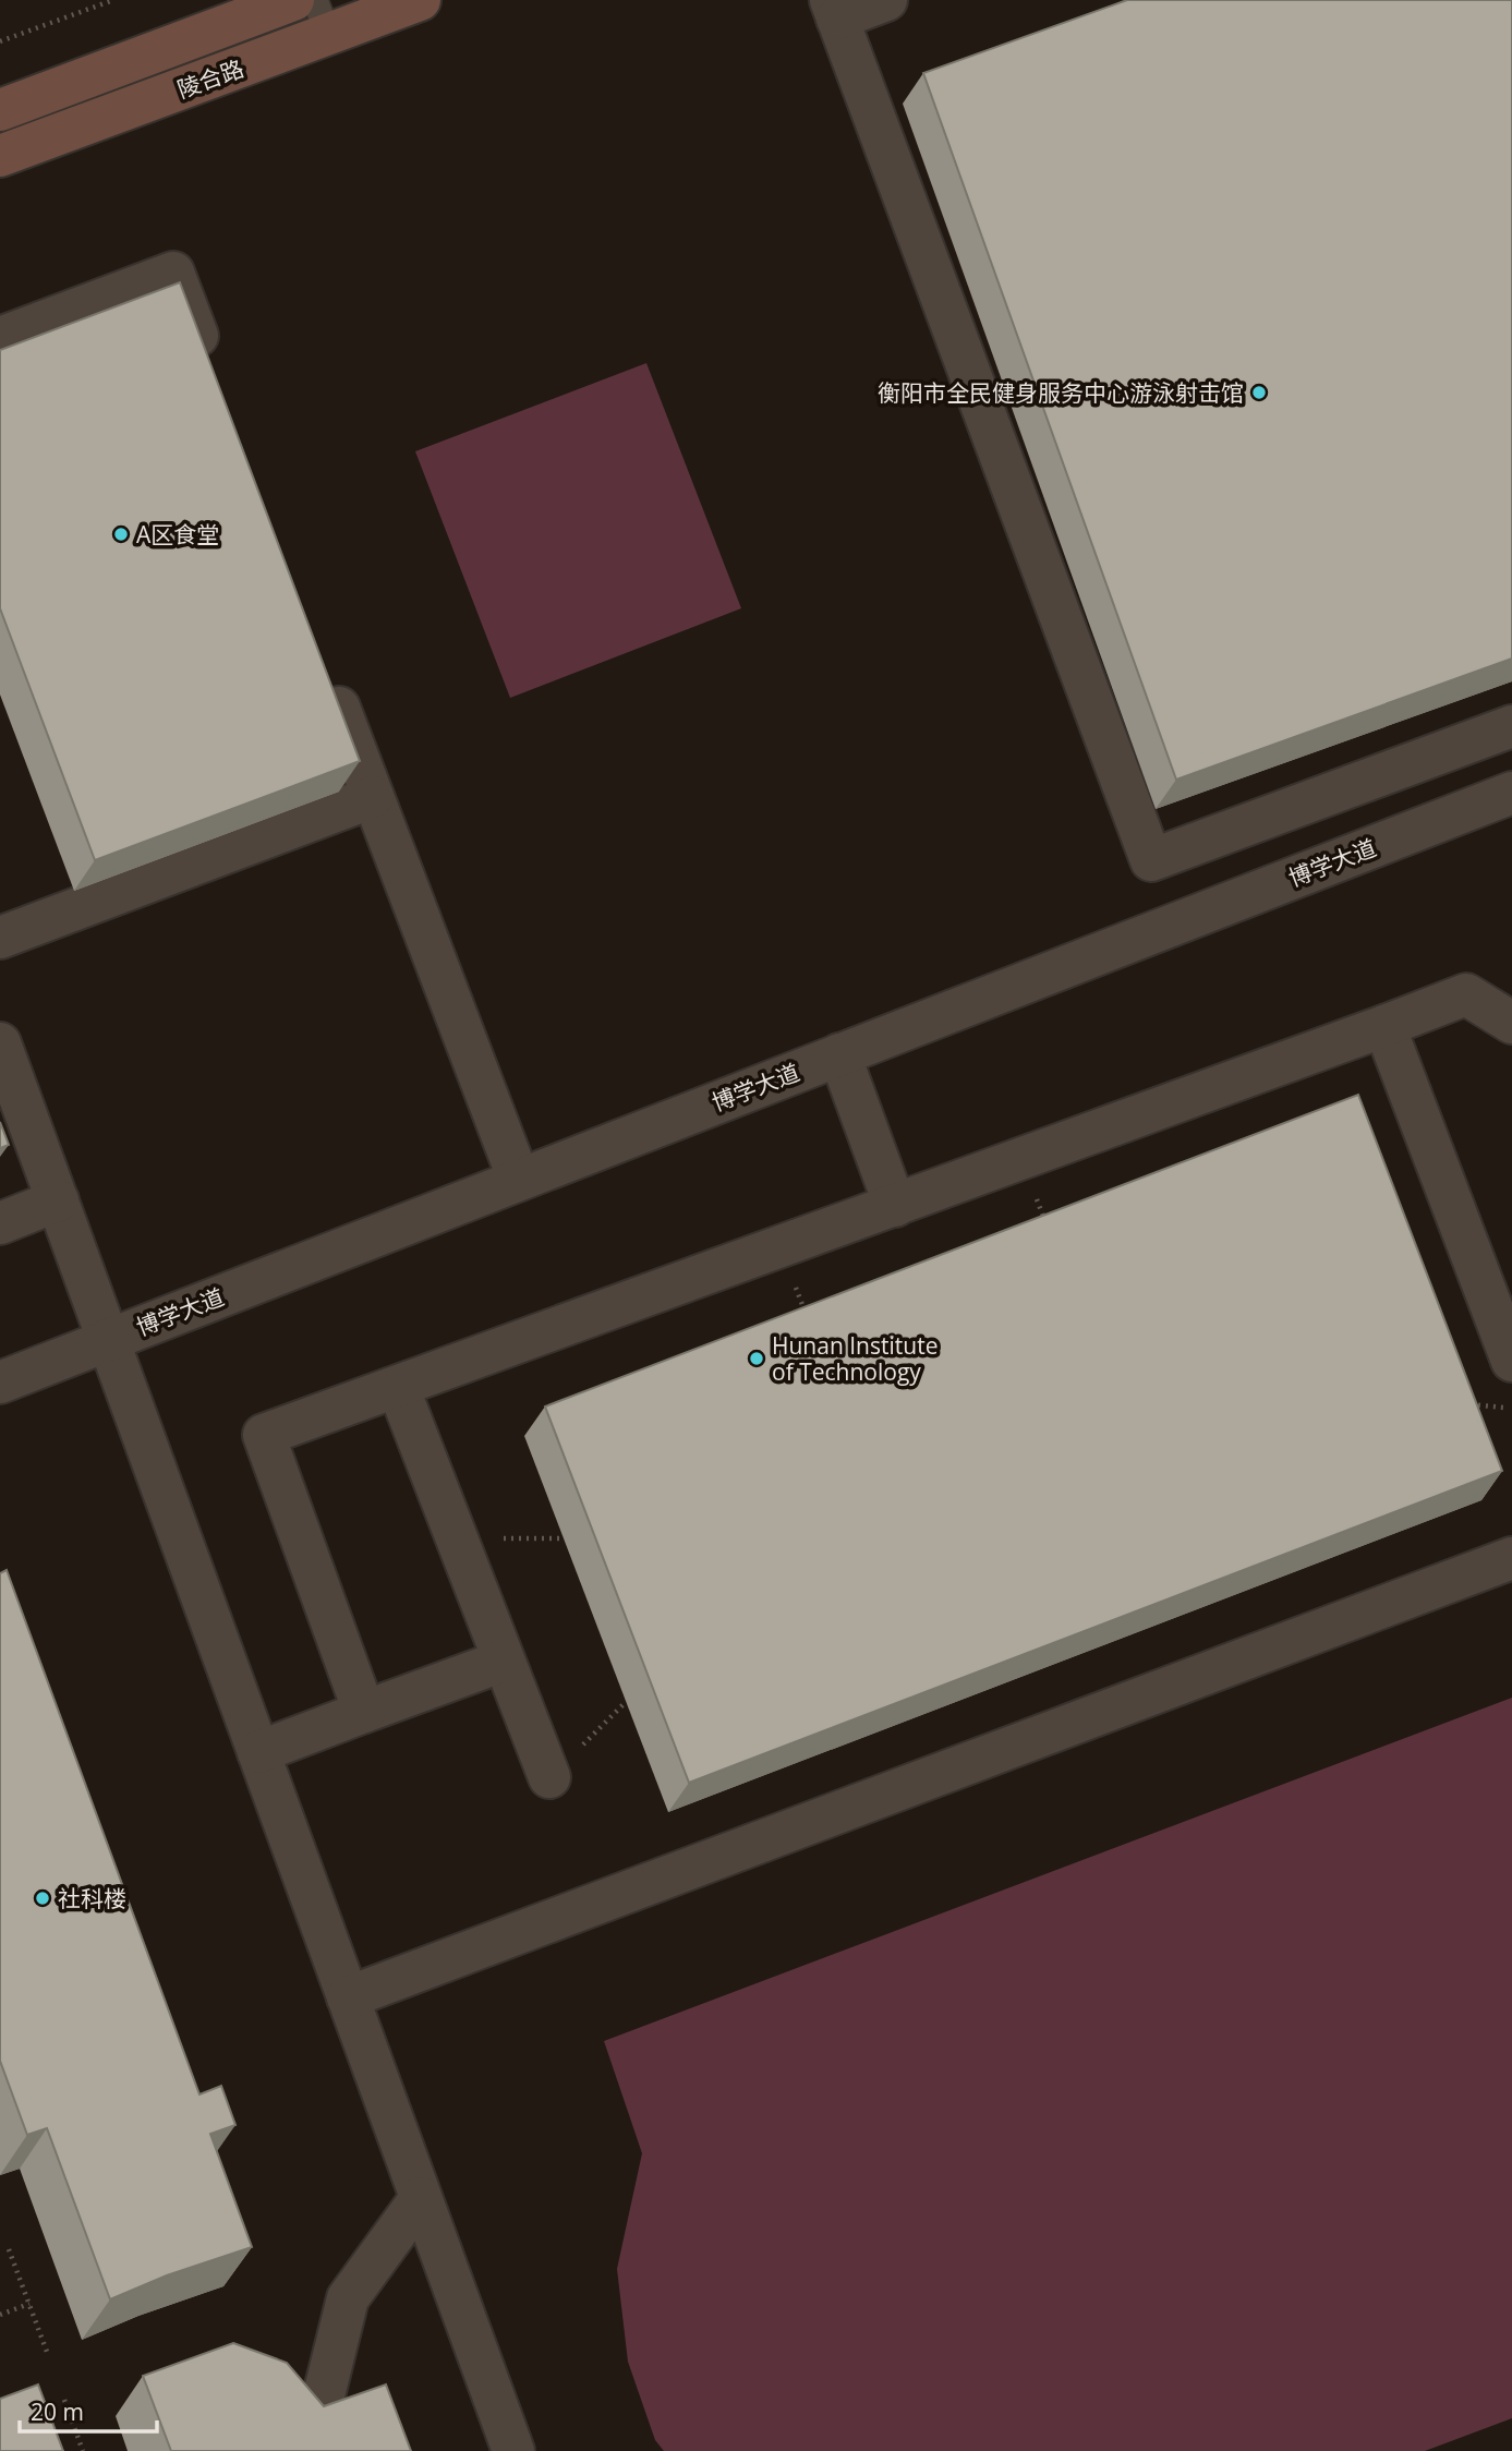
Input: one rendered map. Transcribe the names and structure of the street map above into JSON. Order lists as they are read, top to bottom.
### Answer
{
  "streets": {
    "street": ["陵合路", "博学大道"]
  },
  "places": [
    "衡阳市全民健身服务中心游泳射击馆",
    "A区食堂",
    "Hunan Institute of Technology",
    "社科楼"
  ],
  "scale_bar": "20 m"
}
